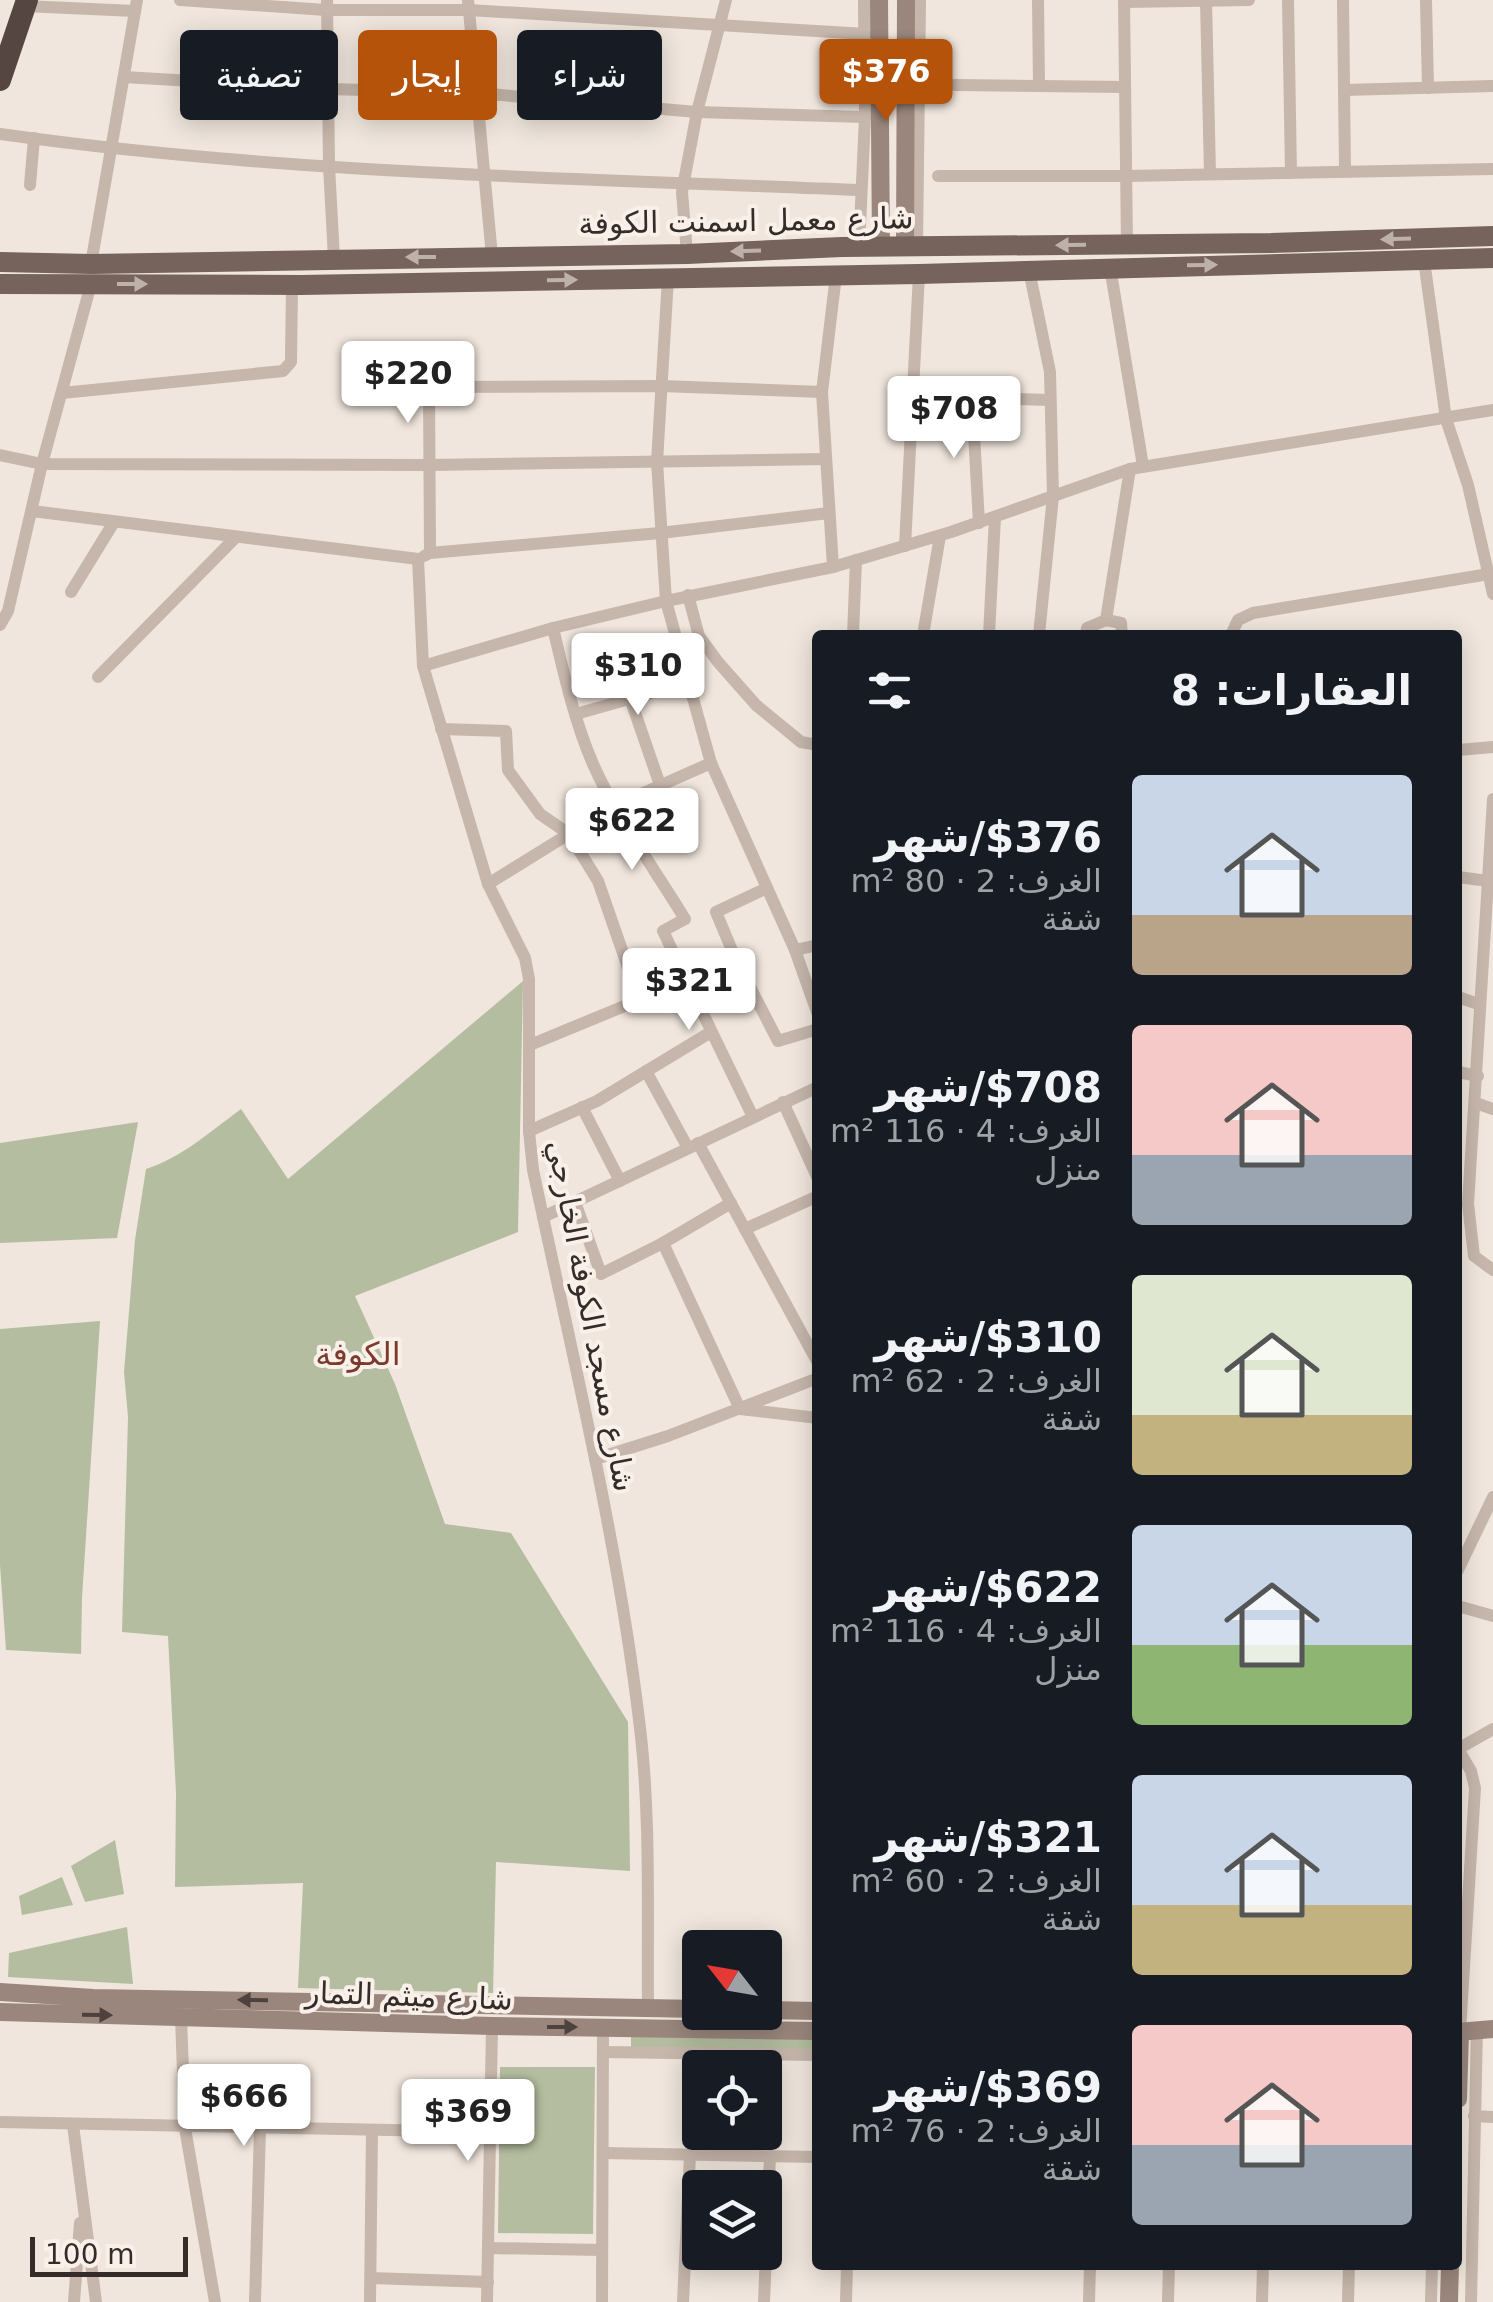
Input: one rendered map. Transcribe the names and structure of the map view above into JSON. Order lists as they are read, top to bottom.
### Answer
{
  "streets": {
    "main road": ["شارع معمل اسمنت الكوفة"],
    "street": ["شارع مسجد الكوفة الخارجي", "شارع ميثم التمار"]
  },
  "crossings": [
    ["شارع مسجد الكوفة الخارجي", "شارع ميثم التمار"]
  ],
  "districts": ["الكوفة"],
  "scale_bar": "100 m",
  "north": "top left",
  "page": {
    "chip": ["شراء", "إيجار", "تصفية"],
    "price": [
      "$376",
      "$220",
      "$708",
      "$310",
      "$622",
      "$321",
      "$666",
      "$369"
    ],
    "heading": "العقارات: 8",
    "list": [
      {
        "name": "$376/شهر",
        "note": "الغرف: 2 · 80 m² · شقة"
      },
      {
        "name": "$708/شهر",
        "note": "الغرف: 4 · 116 m² · منزل"
      },
      {
        "name": "$310/شهر",
        "note": "الغرف: 2 · 62 m² · شقة"
      },
      {
        "name": "$622/شهر",
        "note": "الغرف: 4 · 116 m² · منزل"
      },
      {
        "name": "$321/شهر",
        "note": "الغرف: 2 · 60 m² · شقة"
      },
      {
        "name": "$369/شهر",
        "note": "الغرف: 2 · 76 m² · شقة"
      }
    ],
    "scale": "100 m"
  }
}
